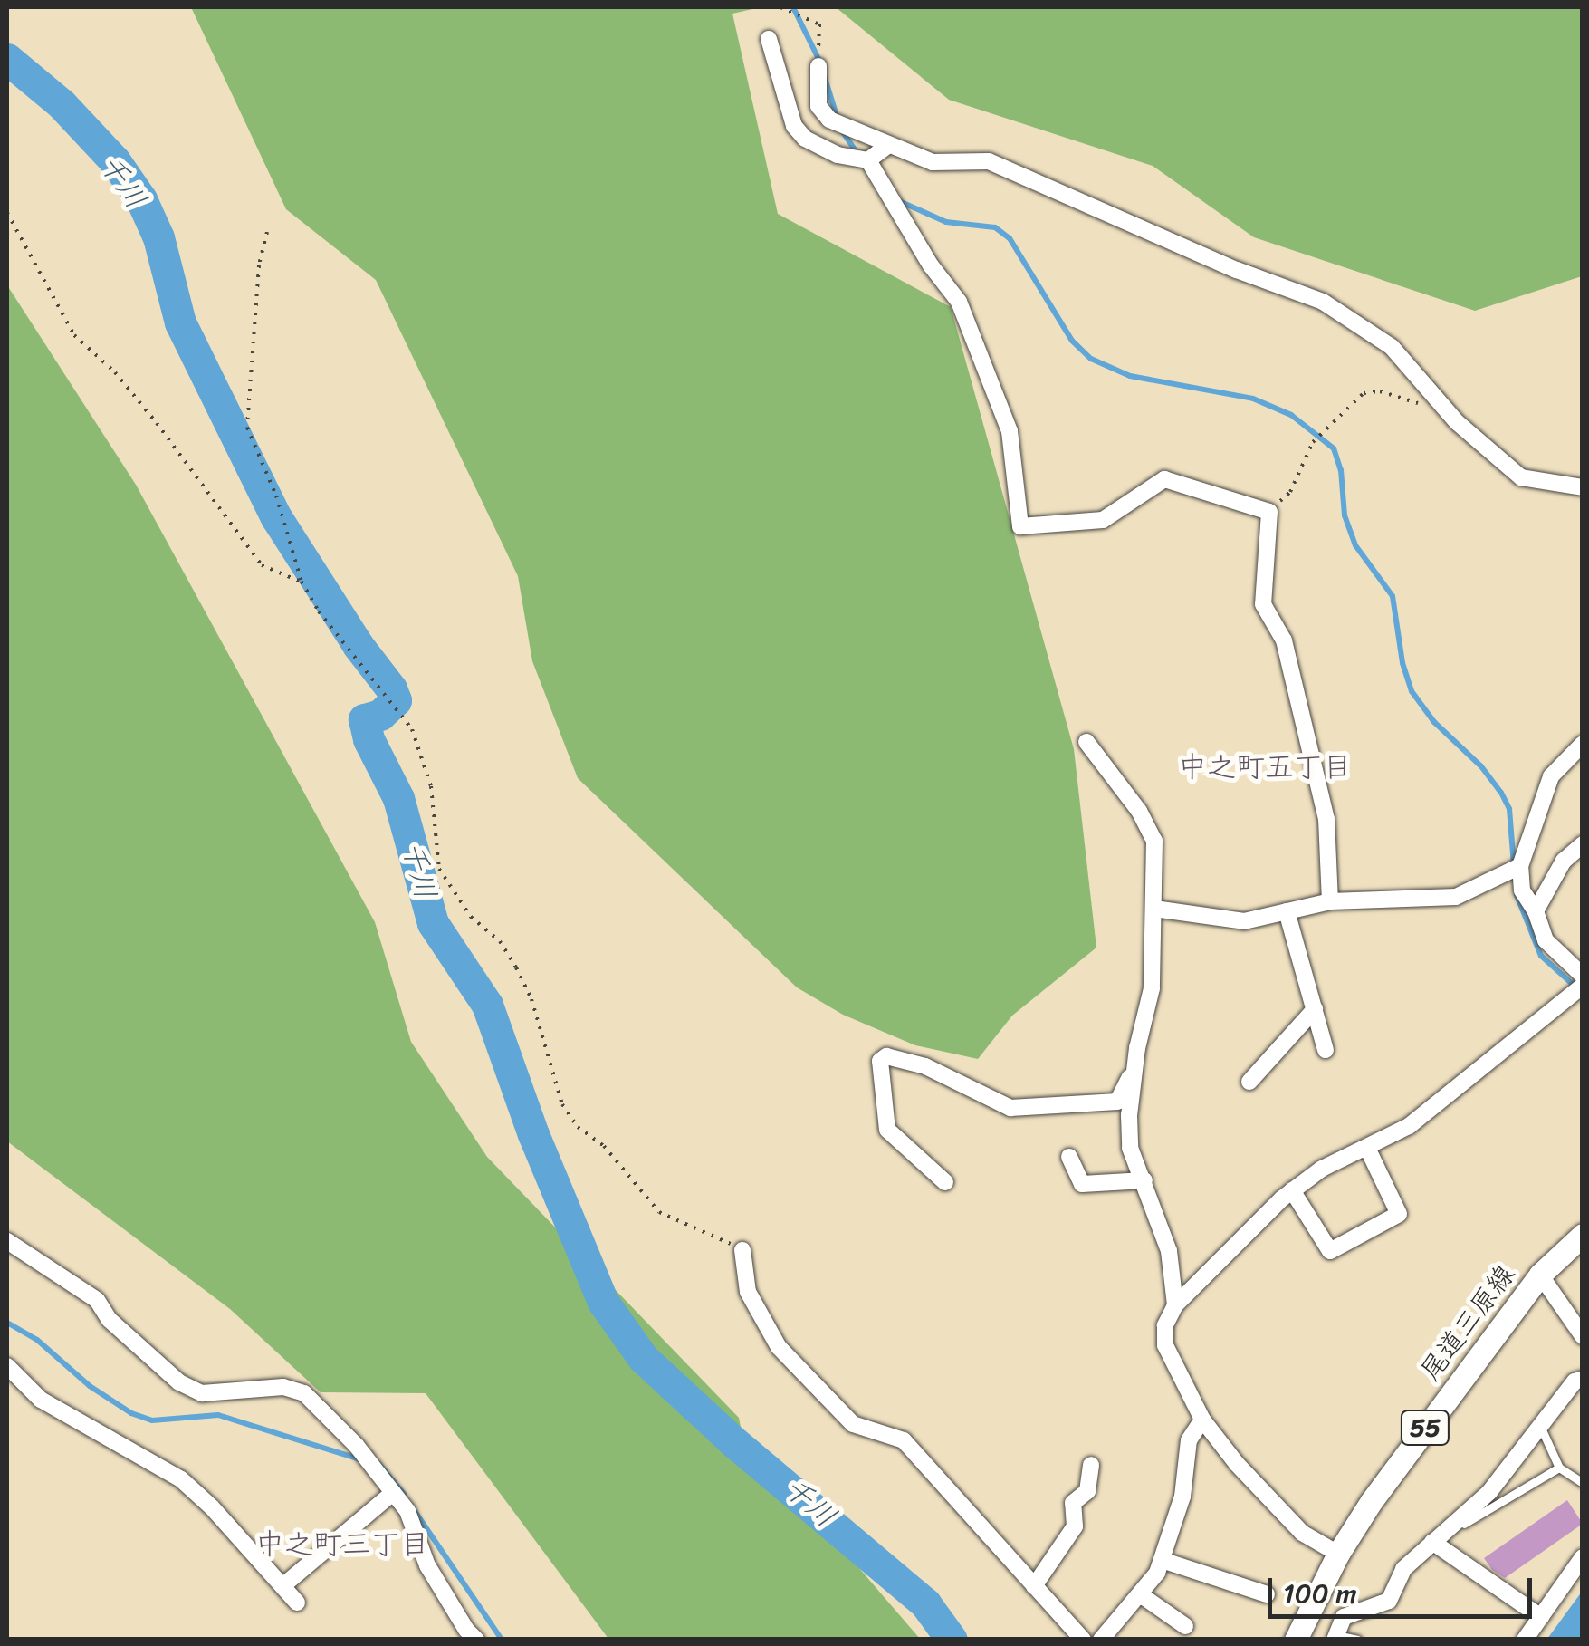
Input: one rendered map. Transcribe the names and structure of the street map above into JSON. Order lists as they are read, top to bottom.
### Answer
{
  "streets": {
    "main road": ["尾道三原線", "55"]
  },
  "districts": ["中之町五丁目", "中之町三丁目"],
  "water": ["千川"],
  "scale_bar": "100 m"
}
